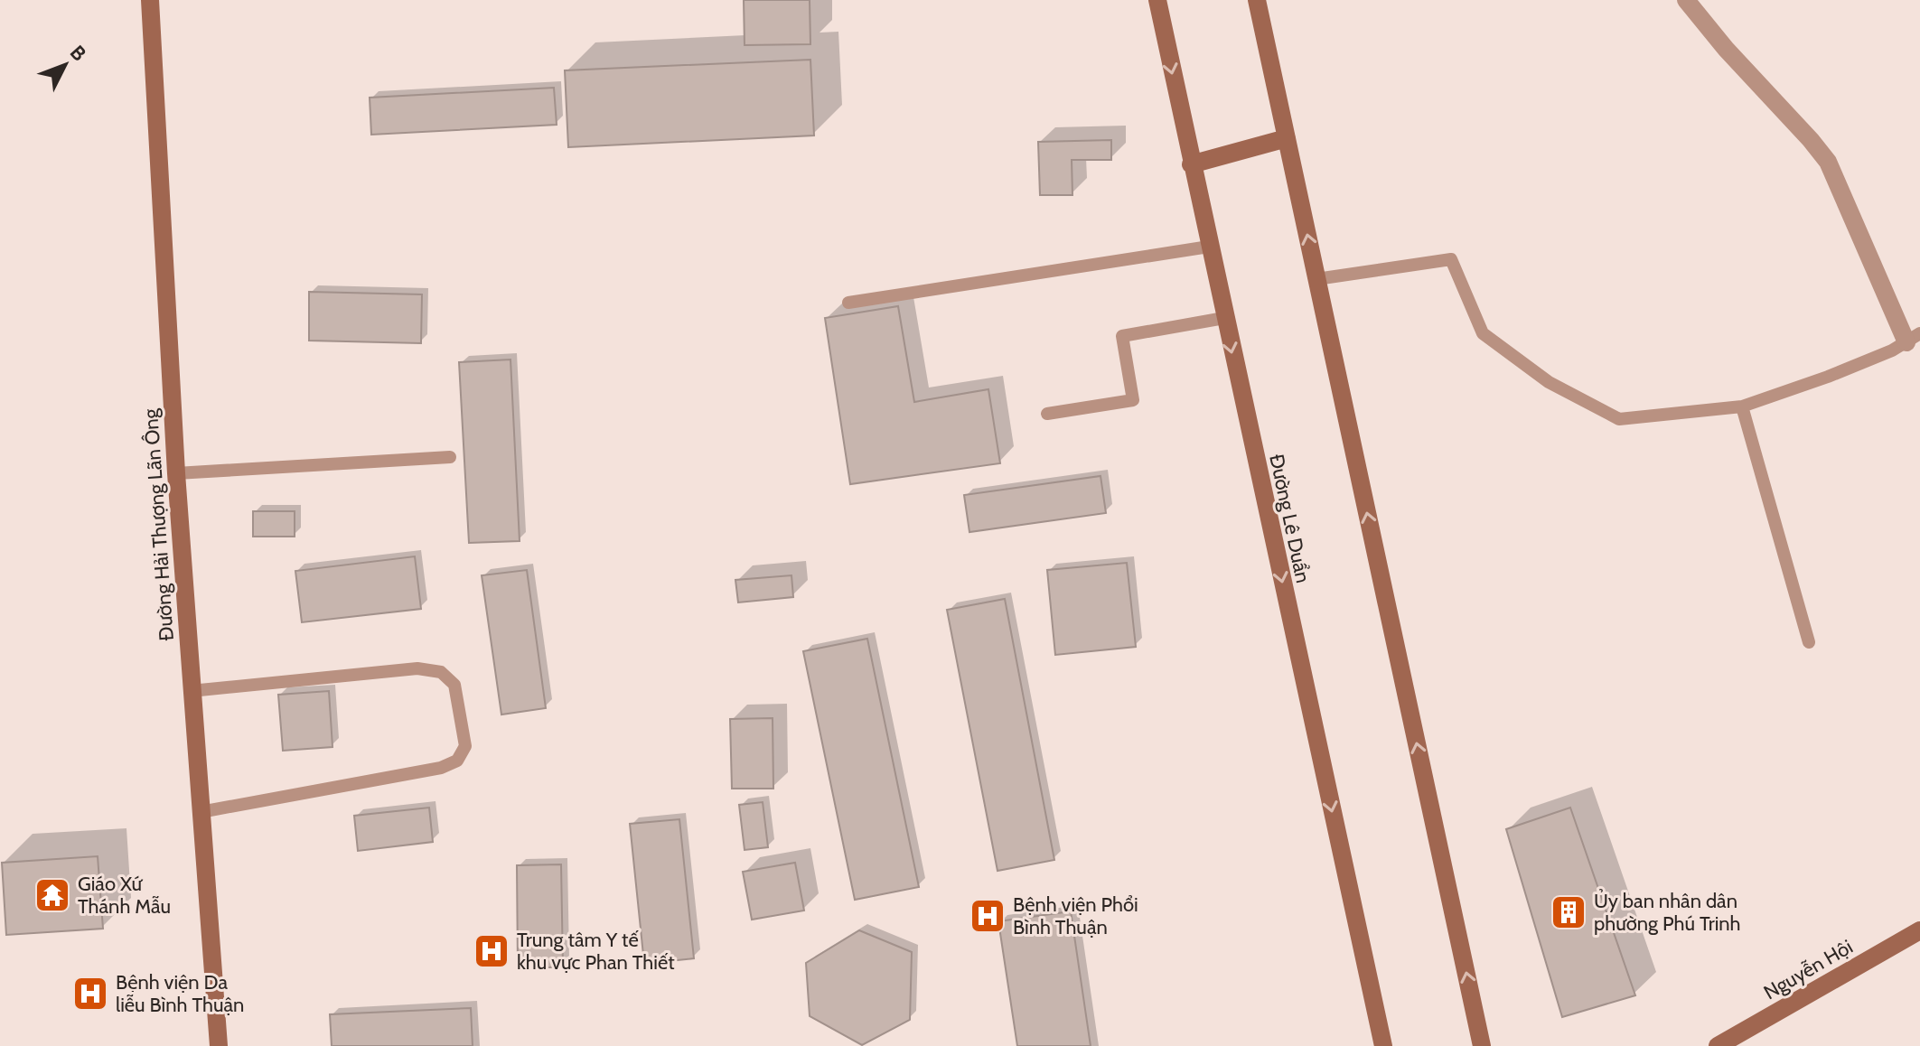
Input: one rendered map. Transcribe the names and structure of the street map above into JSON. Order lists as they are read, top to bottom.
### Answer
{
  "streets": {
    "main road": ["Đường Lê Duẩn", "Đường Hải Thượng Lãn Ông", "Nguyễn Hội"]
  },
  "places": {
    "temple": ["Giáo Xứ Thánh Mẫu"],
    "building": ["Ủy ban nhân dân phường Phú Trinh"],
    "hospital": ["Bệnh viện Phổi Bình Thuận", "Trung tâm Y tế khu vực Phan Thiết", "Bệnh viện Da liễu Bình Thuận"]
  },
  "north": "top right"
}
